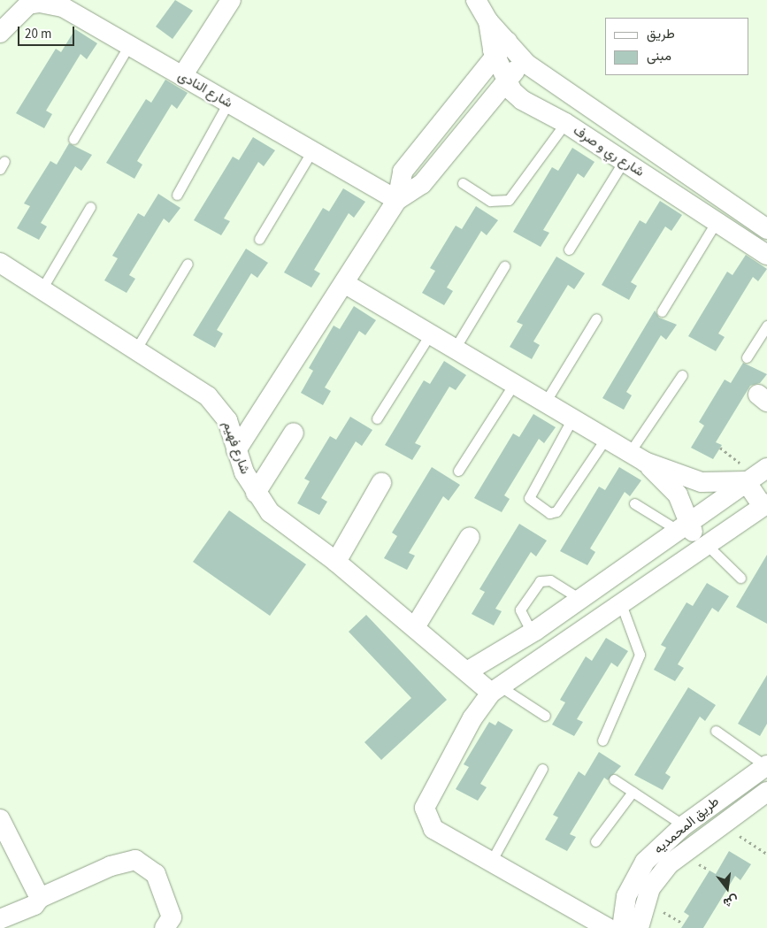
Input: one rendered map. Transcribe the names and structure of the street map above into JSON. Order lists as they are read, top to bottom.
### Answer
{
  "streets": {
    "street": [
      "شارع النادى",
      "شارع ري و صرف",
      "شارع فهيم",
      "طريق المحمديه"
    ]
  },
  "legend": ["طريق", "مبنى"],
  "scale_bar": "20 m",
  "north": "bottom"
}
